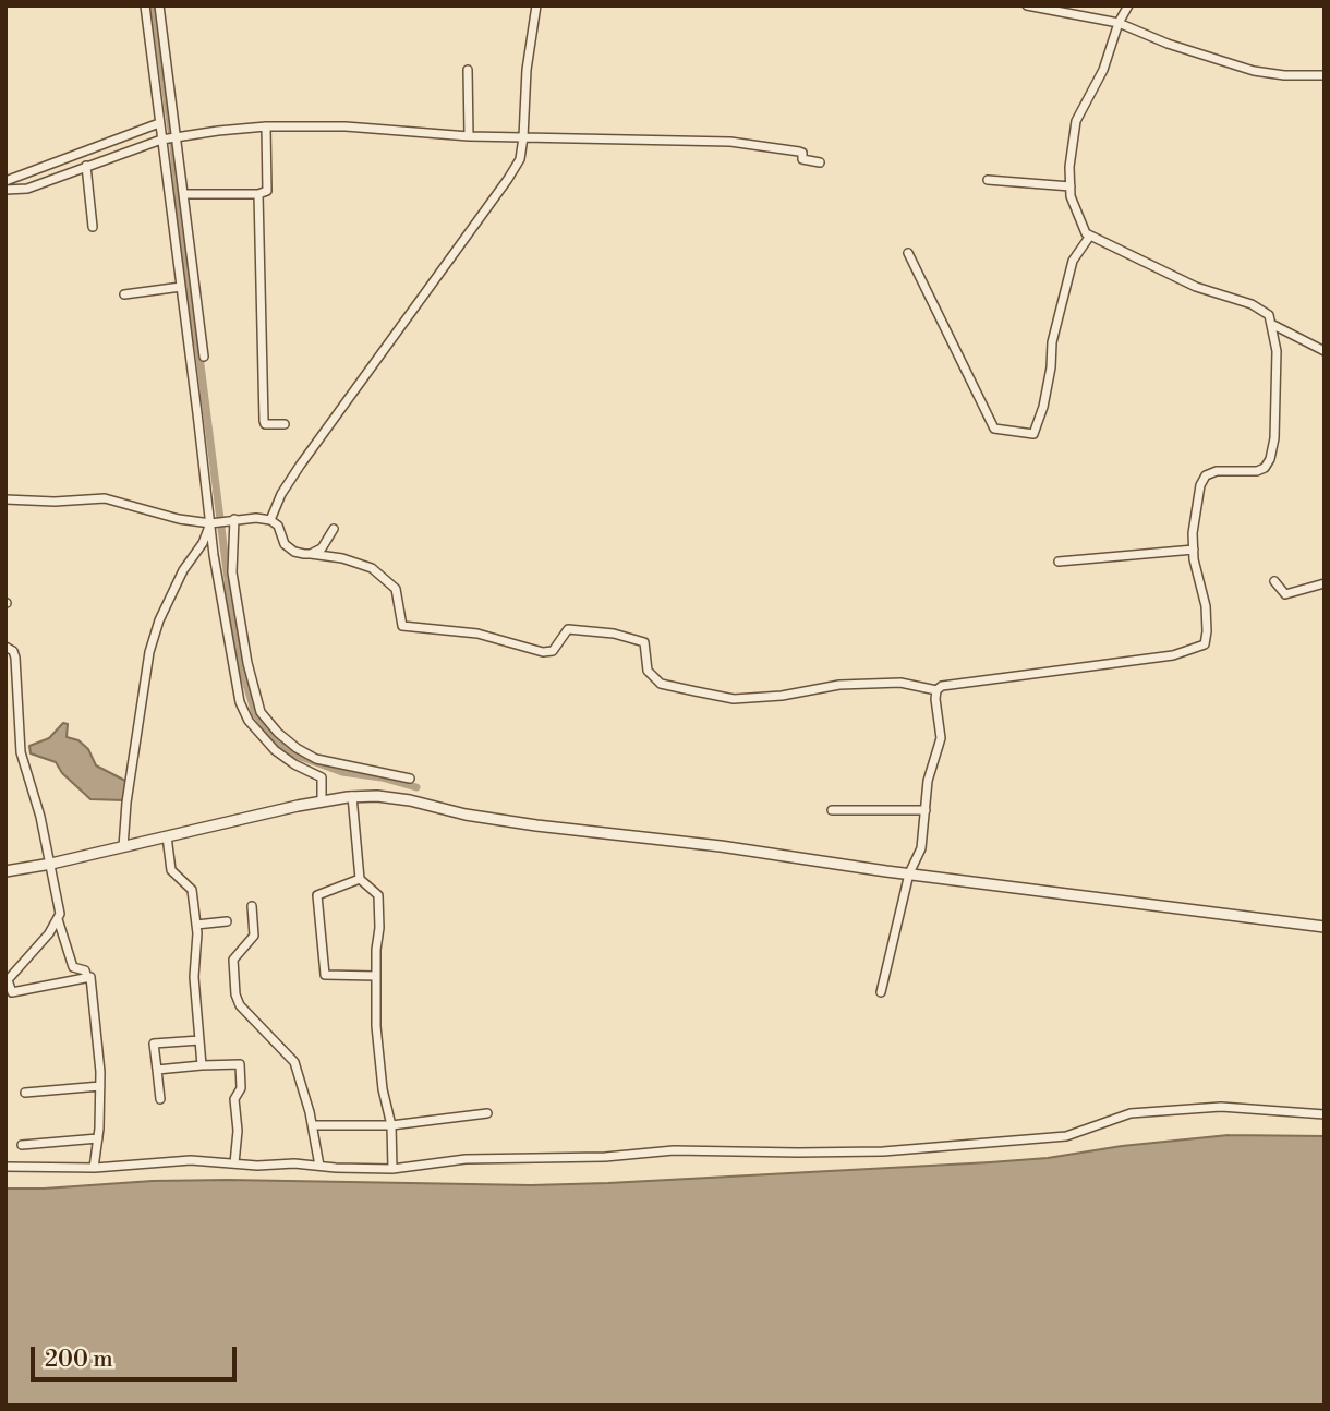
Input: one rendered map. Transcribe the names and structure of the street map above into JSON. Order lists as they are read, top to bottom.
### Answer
{
  "scale_bar": "200 m"
}
